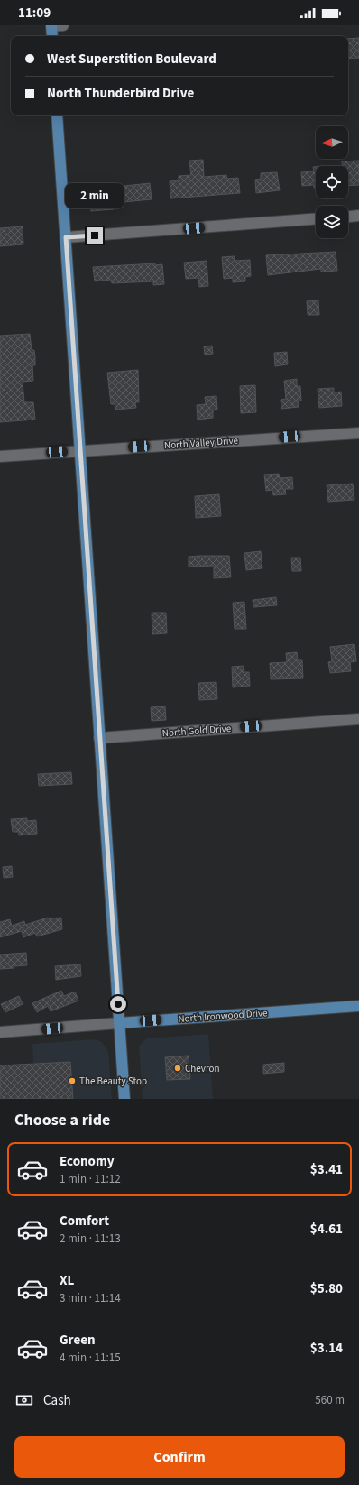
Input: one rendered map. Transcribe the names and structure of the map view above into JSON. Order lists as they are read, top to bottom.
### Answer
{
  "streets": {
    "main road": ["North Ironwood Drive"],
    "street": ["North Valley Drive", "North Gold Drive"]
  },
  "places": ["Chevron", "The Beauty Stop"],
  "north": "left",
  "page": {
    "status": "11:09",
    "banner": ["West Superstition Boulevard", "North Thunderbird Drive"],
    "bubble": "2 min",
    "heading": "Choose a ride",
    "list": [
      {
        "name": "Economy",
        "note": "1 min · 11:12",
        "value": "$3.41"
      },
      {
        "name": "Comfort",
        "note": "2 min · 11:13",
        "value": "$4.61"
      },
      {
        "name": "XL",
        "note": "3 min · 11:14",
        "value": "$5.80"
      },
      {
        "name": "Green",
        "note": "4 min · 11:15",
        "value": "$3.14"
      }
    ],
    "pay": ["Cash", "560 m"],
    "buttons": "Confirm"
  }
}
